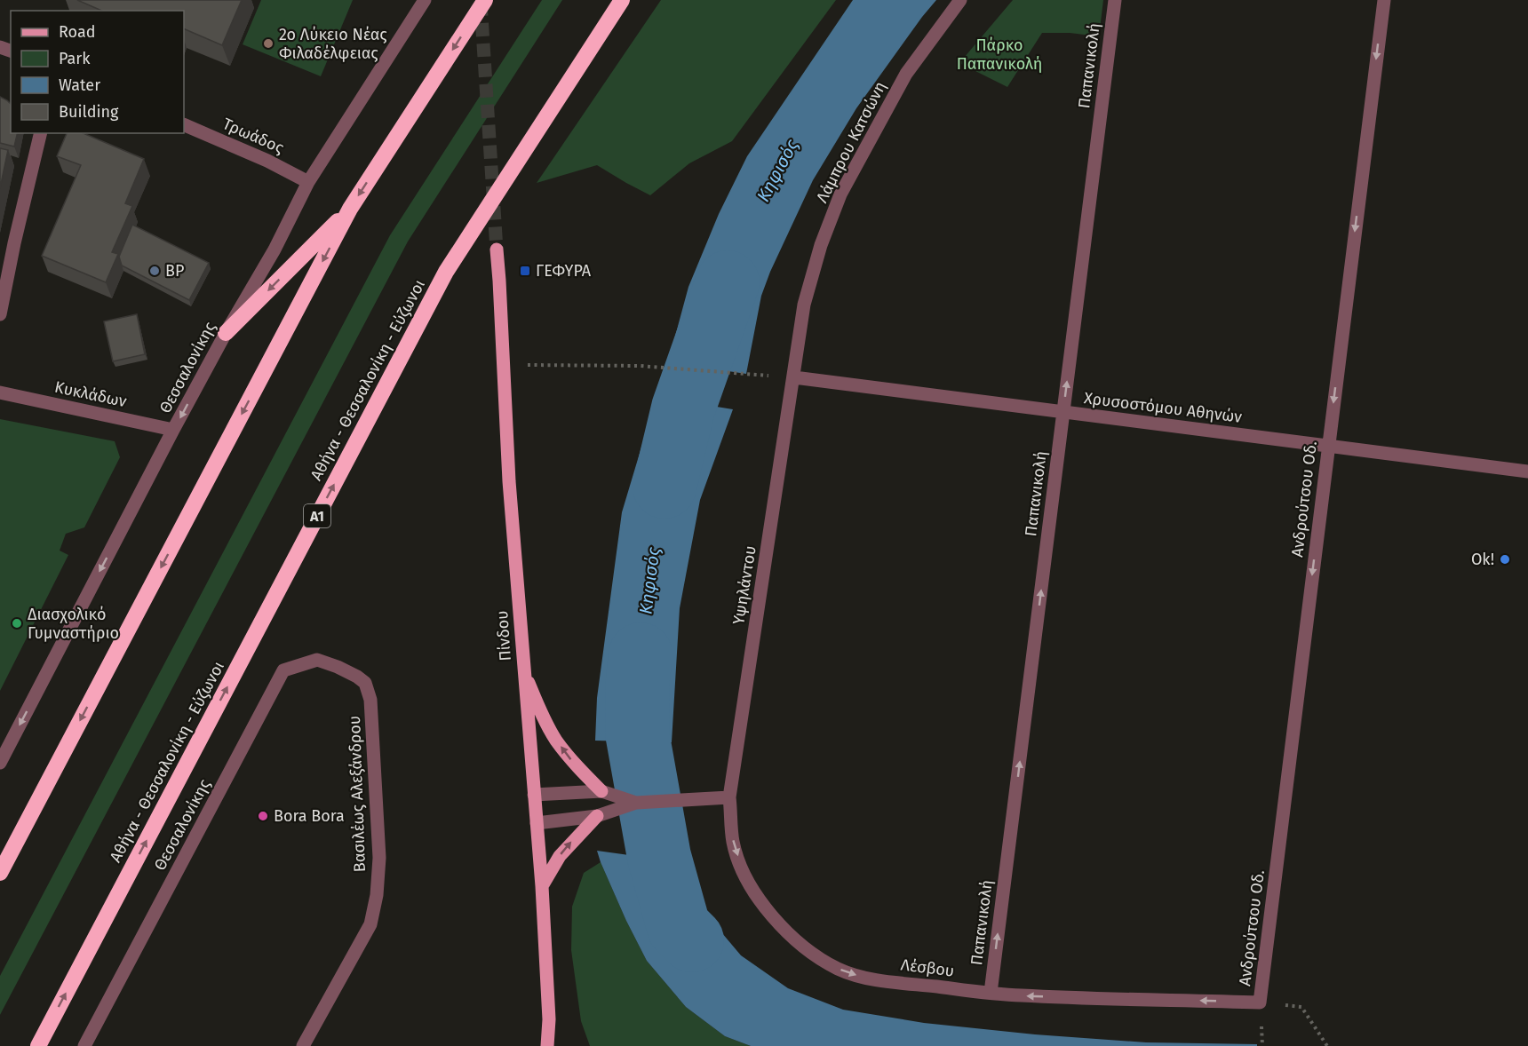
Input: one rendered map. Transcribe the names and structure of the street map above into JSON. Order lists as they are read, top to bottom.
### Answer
{
  "streets": {
    "highway": ["Αθήνα - Θεσσαλονίκη - Εύζωνοι", "Α1"],
    "main road": ["Πίνδου"],
    "street": [
      "Παπανικολή",
      "Τρωάδος",
      "Λάμπρου Κατσώνη",
      "Θεσσαλονίκης",
      "Κυκλάδων",
      "Χρυσοστόμου Αθηνών",
      "Ανδρούτσου Οδ.",
      "Υψηλάντου",
      "Βασιλέως Αλεξάνδρου",
      "Λέσβου"
    ]
  },
  "crossings": [
    ["Παπανικολή", "Χρυσοστόμου Αθηνών"],
    ["Παπανικολή", "Λέσβου"],
    ["Τρωάδος", "Θεσσαλονίκης"],
    ["Λάμπρου Κατσώνη", "Χρυσοστόμου Αθηνών"],
    ["Λάμπρου Κατσώνη", "Υψηλάντου"],
    ["Θεσσαλονίκης", "Κυκλάδων"],
    ["Θεσσαλονίκης", "Βασιλέως Αλεξάνδρου"],
    ["Χρυσοστόμου Αθηνών", "Ανδρούτσου Οδ."],
    ["Χρυσοστόμου Αθηνών", "Υψηλάντου"],
    ["Ανδρούτσου Οδ.", "Λέσβου"],
    ["Υψηλάντου", "Λέσβου"]
  ],
  "one_way": ["Παπανικολή", "Θεσσαλονίκης", "Ανδρούτσου Οδ."],
  "water": ["Κηφισός"],
  "parks": ["Πάρκο Παπανικολή"],
  "places": {
    "other": [
      "2ο Λύκειο Νέας Φιλαδέλφειας",
      "BP",
      "Ok!",
      "Διασχολικό Γυμναστήριο",
      "Bora Bora"
    ],
    "transit": ["ΓΕΦΥΡΑ"]
  },
  "legend": [
    "Road",
    "Park",
    "Water",
    "Building"
  ]
}
